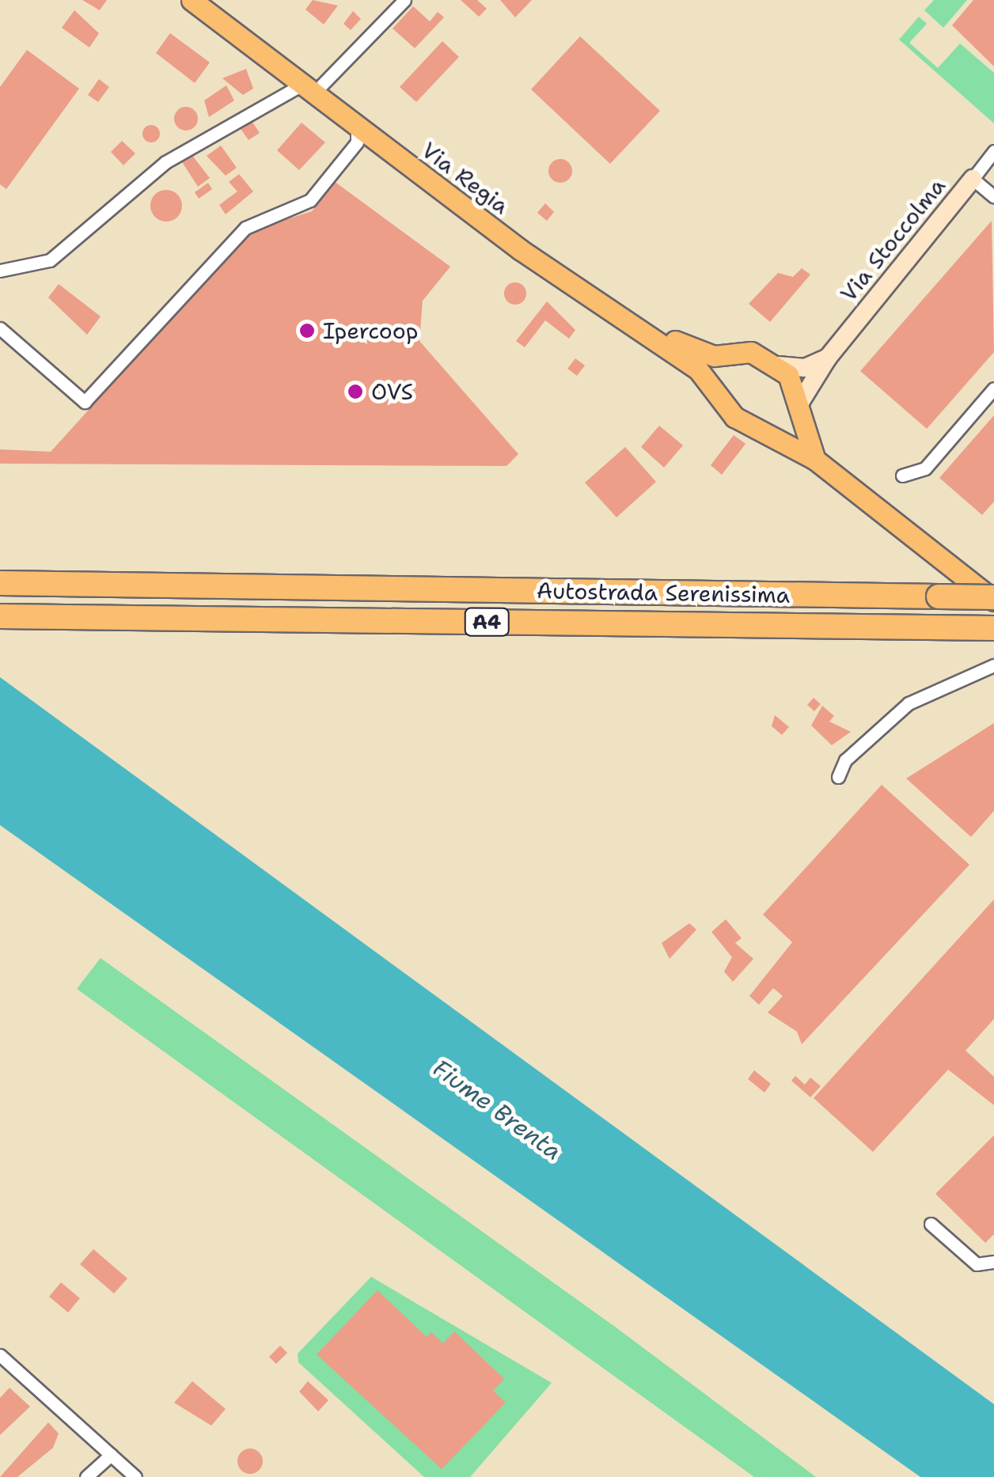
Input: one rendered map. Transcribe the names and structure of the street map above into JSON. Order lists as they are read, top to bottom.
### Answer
{
  "streets": {
    "highway": ["Autostrada Serenissima", "A4"],
    "main road": ["Via Regia"],
    "street": ["Via Stoccolma"]
  },
  "crossings": [
    ["Via Regia", "Via Stoccolma"],
    ["Via Regia", "Autostrada Serenissima"]
  ],
  "water": ["Fiume Brenta"],
  "places": ["Ipercoop", "OVS"]
}
